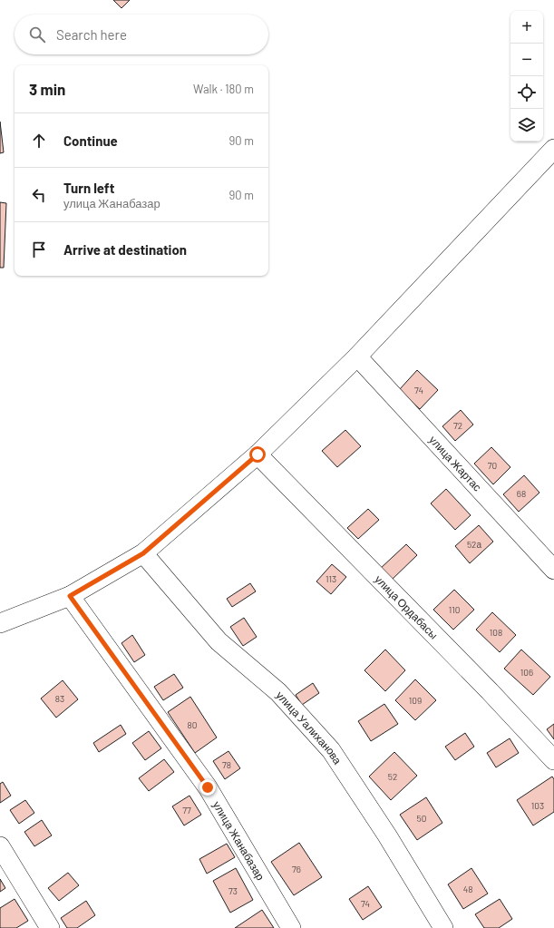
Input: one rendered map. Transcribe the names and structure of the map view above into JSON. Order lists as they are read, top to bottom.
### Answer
{
  "streets": {
    "street": [
      "улица Жартас",
      "улица Ордабасы",
      "улица Уалиханова",
      "улица Жанабазар"
    ]
  },
  "house_numbers": [
    "74",
    "72",
    "70",
    "68",
    "52а",
    "113",
    "110",
    "108",
    "106",
    "83",
    "109",
    "80",
    "78",
    "52",
    "103",
    "77",
    "50",
    "76",
    "48",
    "73",
    "74"
  ],
  "page": {
    "map_buttons": ["+", "−"],
    "search": "Search here",
    "heading": ["3 min", "Walk · 180 m"],
    "list": [
      ["Continue", "90 m"],
      ["Turn left", "улица Жанабазар", "90 m"],
      "Arrive at destination"
    ]
  }
}
